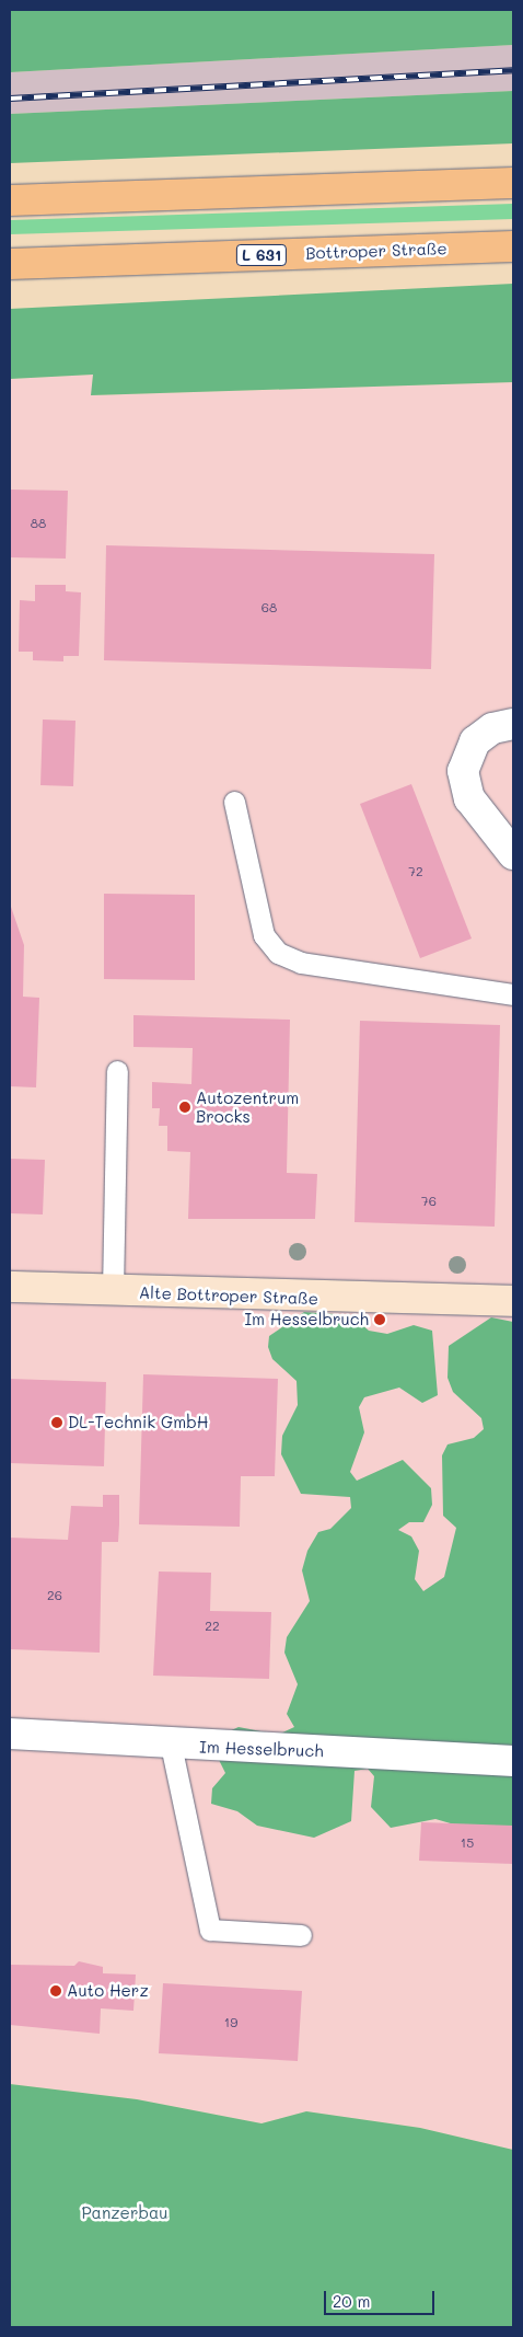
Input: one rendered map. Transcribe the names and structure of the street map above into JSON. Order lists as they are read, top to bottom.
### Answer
{
  "streets": {
    "main road": ["Bottroper Straße", "L 631"],
    "street": ["Alte Bottroper Straße", "Im Hesselbruch"]
  },
  "parks": ["Panzerbau"],
  "places": [
    "Autozentrum Brocks",
    "Im Hesselbruch",
    "DL-Technik GmbH",
    "Auto Herz"
  ],
  "house_numbers": [
    "88",
    "68",
    "72",
    "76",
    "26",
    "22",
    "15",
    "19"
  ],
  "scale_bar": "20 m"
}
